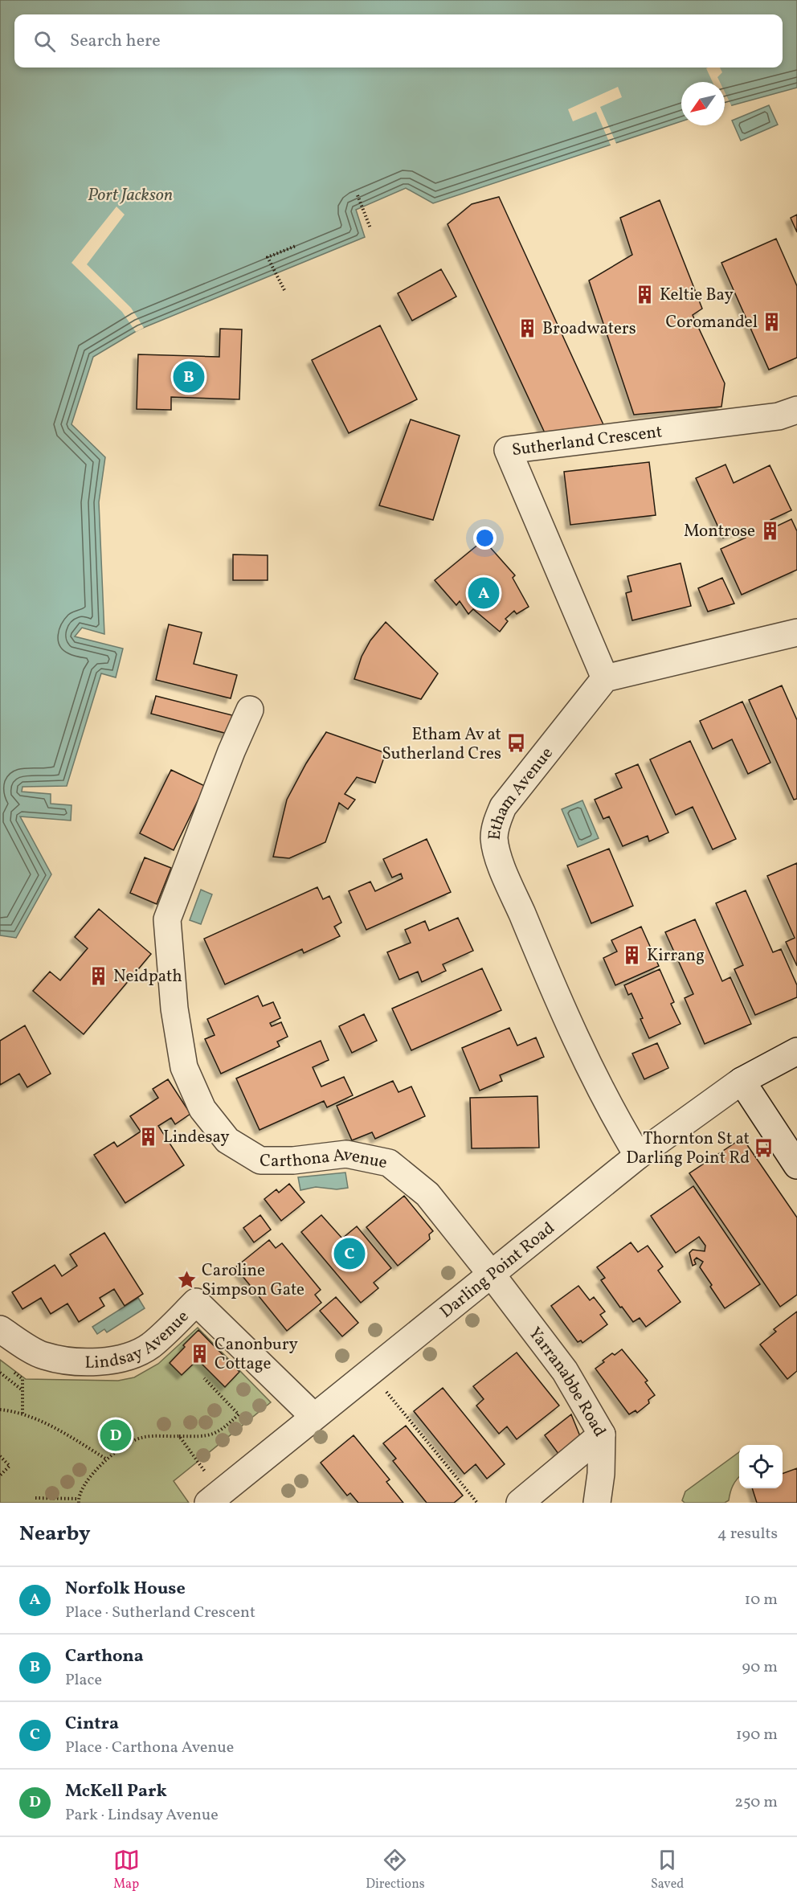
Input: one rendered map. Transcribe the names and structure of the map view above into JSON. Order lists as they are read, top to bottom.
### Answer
{
  "streets": {
    "street": [
      "Sutherland Crescent",
      "Etham Avenue",
      "Carthona Avenue",
      "Darling Point Road",
      "Lindsay Avenue",
      "Yarranabbe Road"
    ]
  },
  "crossings": [
    ["Sutherland Crescent", "Etham Avenue"],
    ["Etham Avenue", "Darling Point Road"],
    ["Carthona Avenue", "Darling Point Road"],
    ["Carthona Avenue", "Yarranabbe Road"],
    ["Darling Point Road", "Lindsay Avenue"],
    ["Darling Point Road", "Yarranabbe Road"]
  ],
  "water": ["Port Jackson"],
  "places": {
    "building": [
      "Keltie Bay",
      "Coromandel",
      "Broadwaters",
      "Montrose",
      "Kirrang",
      "Neidpath",
      "Lindesay",
      "Canonbury Cottage"
    ],
    "bus stop": ["Etham Av at Sutherland Cres", "Thornton St at Darling Point Rd"],
    "place": ["Caroline Simpson Gate"]
  },
  "north": "bottom left",
  "page": {
    "search": "Search here",
    "pins": [
      "B",
      "A",
      "C",
      "D"
    ],
    "heading": ["Nearby", "4 results"],
    "list": [
      {
        "mark": "A",
        "name": "Norfolk House",
        "note": "Place · Sutherland Crescent",
        "value": "10 m"
      },
      {
        "mark": "B",
        "name": "Carthona",
        "note": "Place",
        "value": "90 m"
      },
      {
        "mark": "C",
        "name": "Cintra",
        "note": "Place · Carthona Avenue",
        "value": "190 m"
      },
      {
        "mark": "D",
        "name": "McKell Park",
        "note": "Park · Lindsay Avenue",
        "value": "250 m"
      }
    ],
    "nav": ["Map", "Directions", "Saved"]
  }
}
